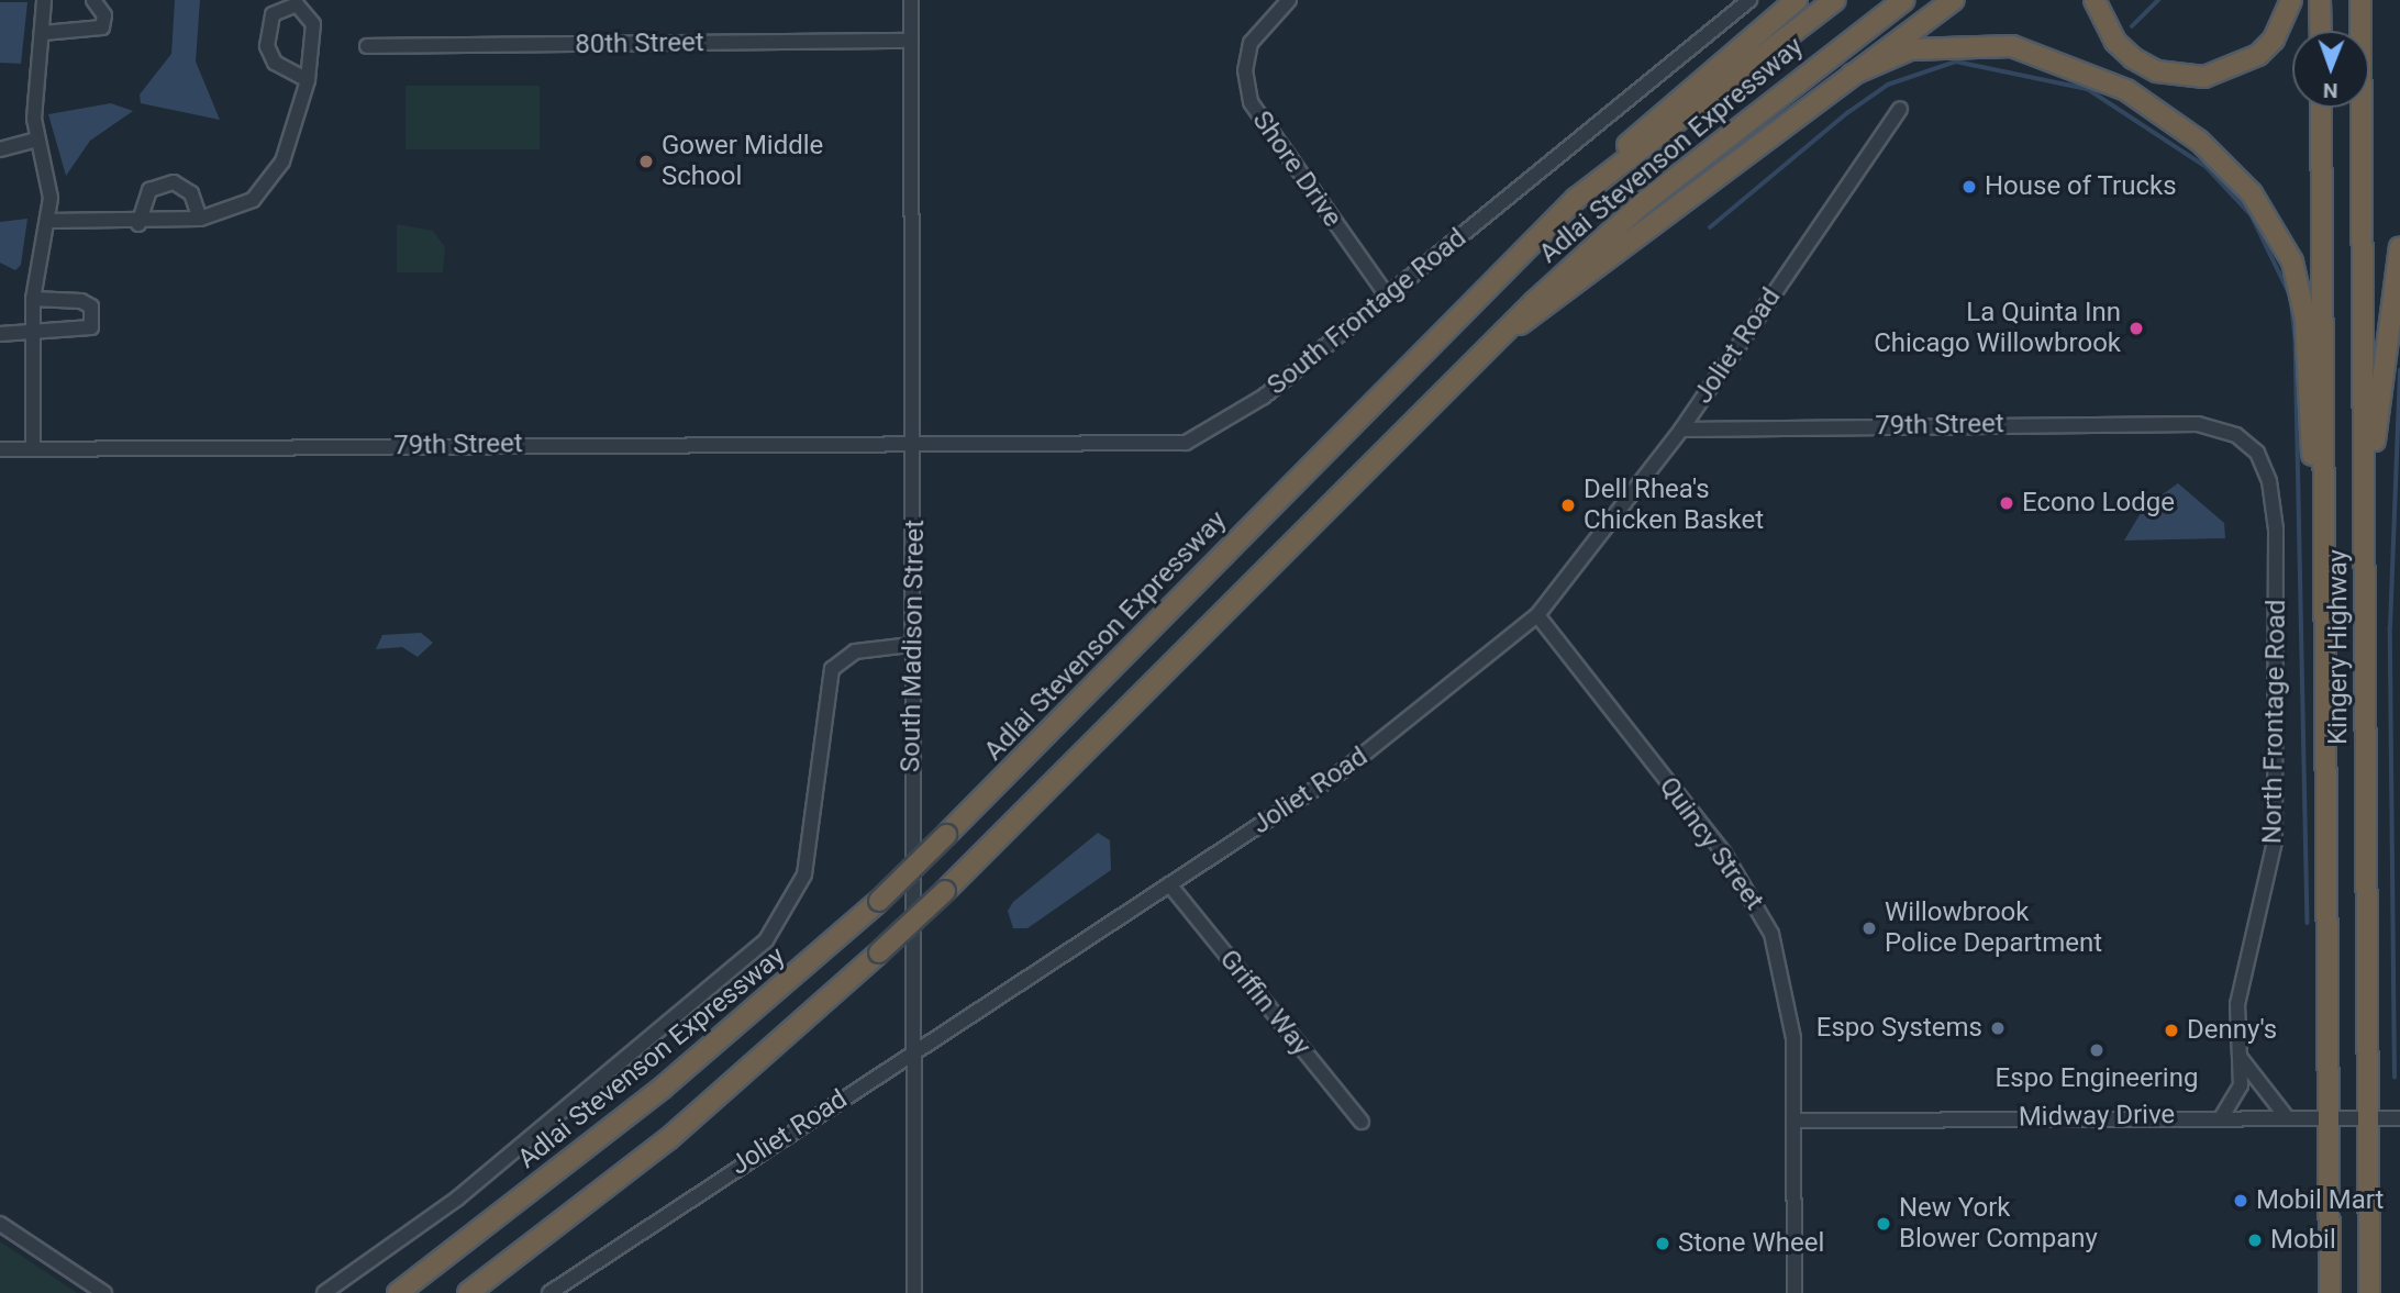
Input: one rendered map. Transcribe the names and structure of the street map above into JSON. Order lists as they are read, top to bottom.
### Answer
{
  "streets": {
    "highway": ["Adlai Stevenson Expressway", "Kingery Highway"],
    "street": [
      "80th Street",
      "Shore Drive",
      "South Frontage Road",
      "Joliet Road",
      "79th Street",
      "South Madison Street",
      "North Frontage Road",
      "Quincy Street",
      "Griffin Way",
      "Midway Drive"
    ]
  },
  "crossings": [
    ["80th Street", "South Madison Street"],
    ["Shore Drive", "South Frontage Road"],
    ["South Frontage Road", "79th Street"],
    ["South Frontage Road", "South Madison Street"],
    ["Joliet Road", "79th Street"],
    ["Joliet Road", "South Madison Street"],
    ["Joliet Road", "Quincy Street"],
    ["Joliet Road", "Griffin Way"],
    ["79th Street", "South Madison Street"],
    ["79th Street", "North Frontage Road"],
    ["Kingery Highway", "Midway Drive"],
    ["North Frontage Road", "Midway Drive"],
    ["Quincy Street", "Midway Drive"]
  ],
  "places": [
    "Gower Middle School",
    "House of Trucks",
    "La Quinta Inn Chicago Willowbrook",
    "Econo Lodge",
    "Dell Rhea's Chicken Basket",
    "Willowbrook Police Department",
    "Espo Systems",
    "Denny's",
    "Espo Engineering",
    "Mobil Mart",
    "New York Blower Company",
    "Mobil",
    "Stone Wheel"
  ],
  "north": "bottom"
}
